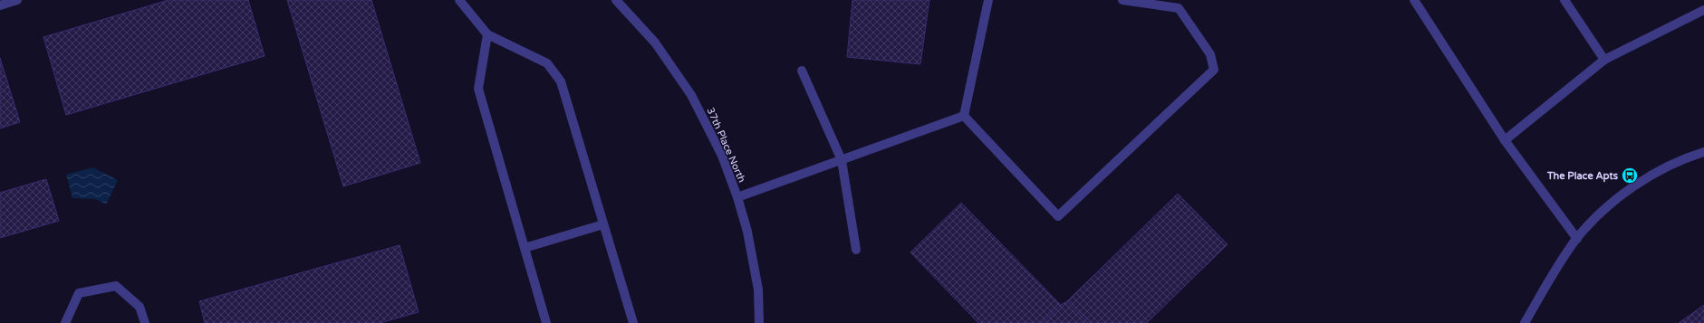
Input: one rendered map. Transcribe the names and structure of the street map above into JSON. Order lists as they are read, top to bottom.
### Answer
{
  "streets": {
    "street": ["37th Place North"]
  },
  "places": {
    "bus stop": ["The Place Apts"]
  }
}
